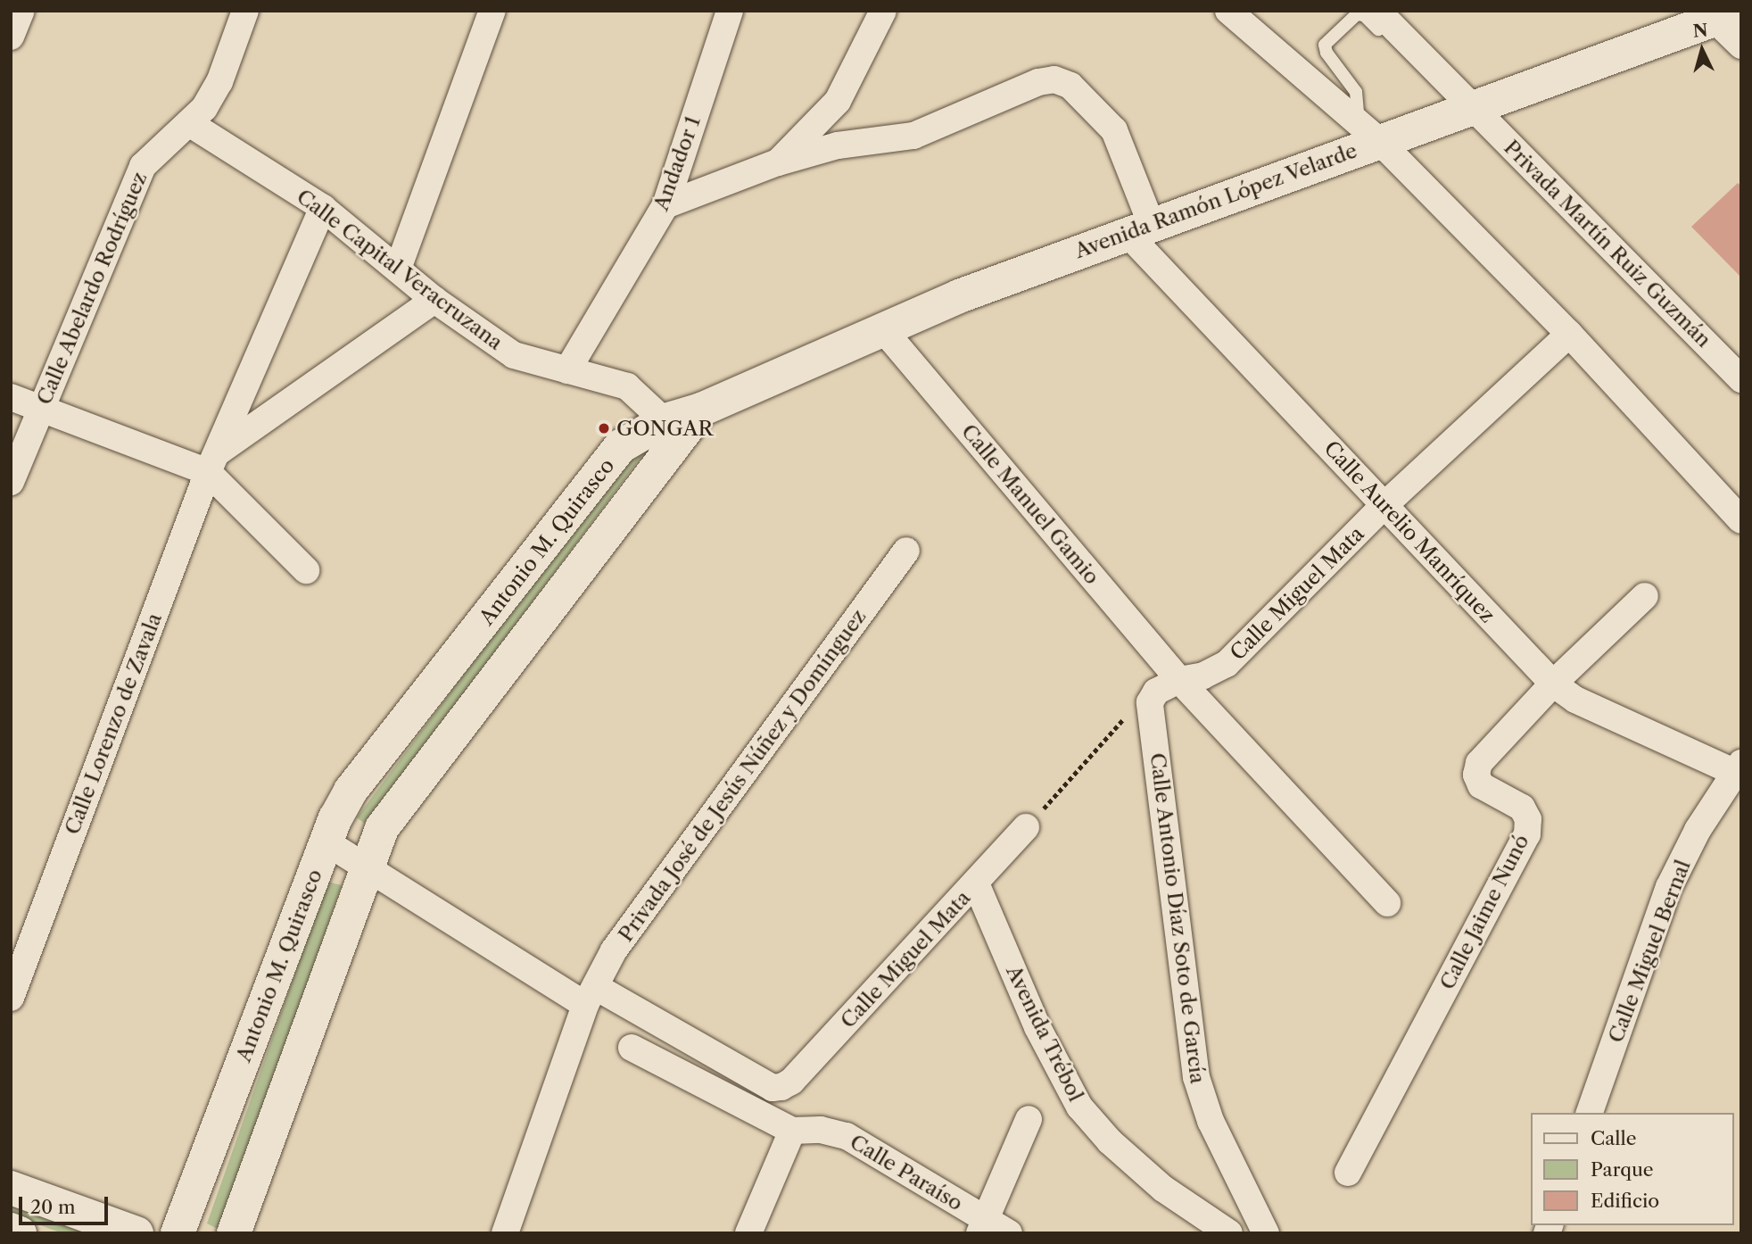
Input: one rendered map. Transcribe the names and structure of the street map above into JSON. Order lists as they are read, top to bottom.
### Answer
{
  "streets": {
    "main road": ["Avenida Ramón López Velarde", "Antonio M. Quirasco"],
    "street": [
      "Andador 1",
      "Privada Martín Ruiz Guzmán",
      "Calle Capital Veracruzana",
      "Calle Abelardo Rodríguez",
      "Calle Manuel Gamio",
      "Calle Aurelio Manríquez",
      "Calle Miguel Mata",
      "Calle Lorenzo de Zavala",
      "Privada José de Jesús Núñez y Domínguez",
      "Calle Jaime Nunó",
      "Calle Antonio Díaz Soto de García",
      "Calle Miguel Bernal",
      "Avenida Trébol",
      "Calle Paraíso"
    ]
  },
  "crossings": [
    ["Andador 1", "Calle Capital Veracruzana"],
    ["Avenida Ramón López Velarde", "Privada Martín Ruiz Guzmán"],
    ["Avenida Ramón López Velarde", "Calle Manuel Gamio"],
    ["Avenida Ramón López Velarde", "Calle Aurelio Manríquez"],
    ["Avenida Ramón López Velarde", "Antonio M. Quirasco"],
    ["Calle Capital Veracruzana", "Calle Abelardo Rodríguez"],
    ["Calle Capital Veracruzana", "Antonio M. Quirasco"],
    ["Calle Capital Veracruzana", "Calle Lorenzo de Zavala"],
    ["Calle Manuel Gamio", "Calle Miguel Mata"],
    ["Calle Aurelio Manríquez", "Calle Miguel Mata"],
    ["Calle Aurelio Manríquez", "Calle Jaime Nunó"],
    ["Calle Aurelio Manríquez", "Calle Miguel Bernal"],
    ["Calle Miguel Mata", "Avenida Trébol"]
  ],
  "places": ["GONGAR"],
  "legend": ["Calle", "Parque", "Edificio"],
  "scale_bar": "20 m",
  "north": "top"
}
